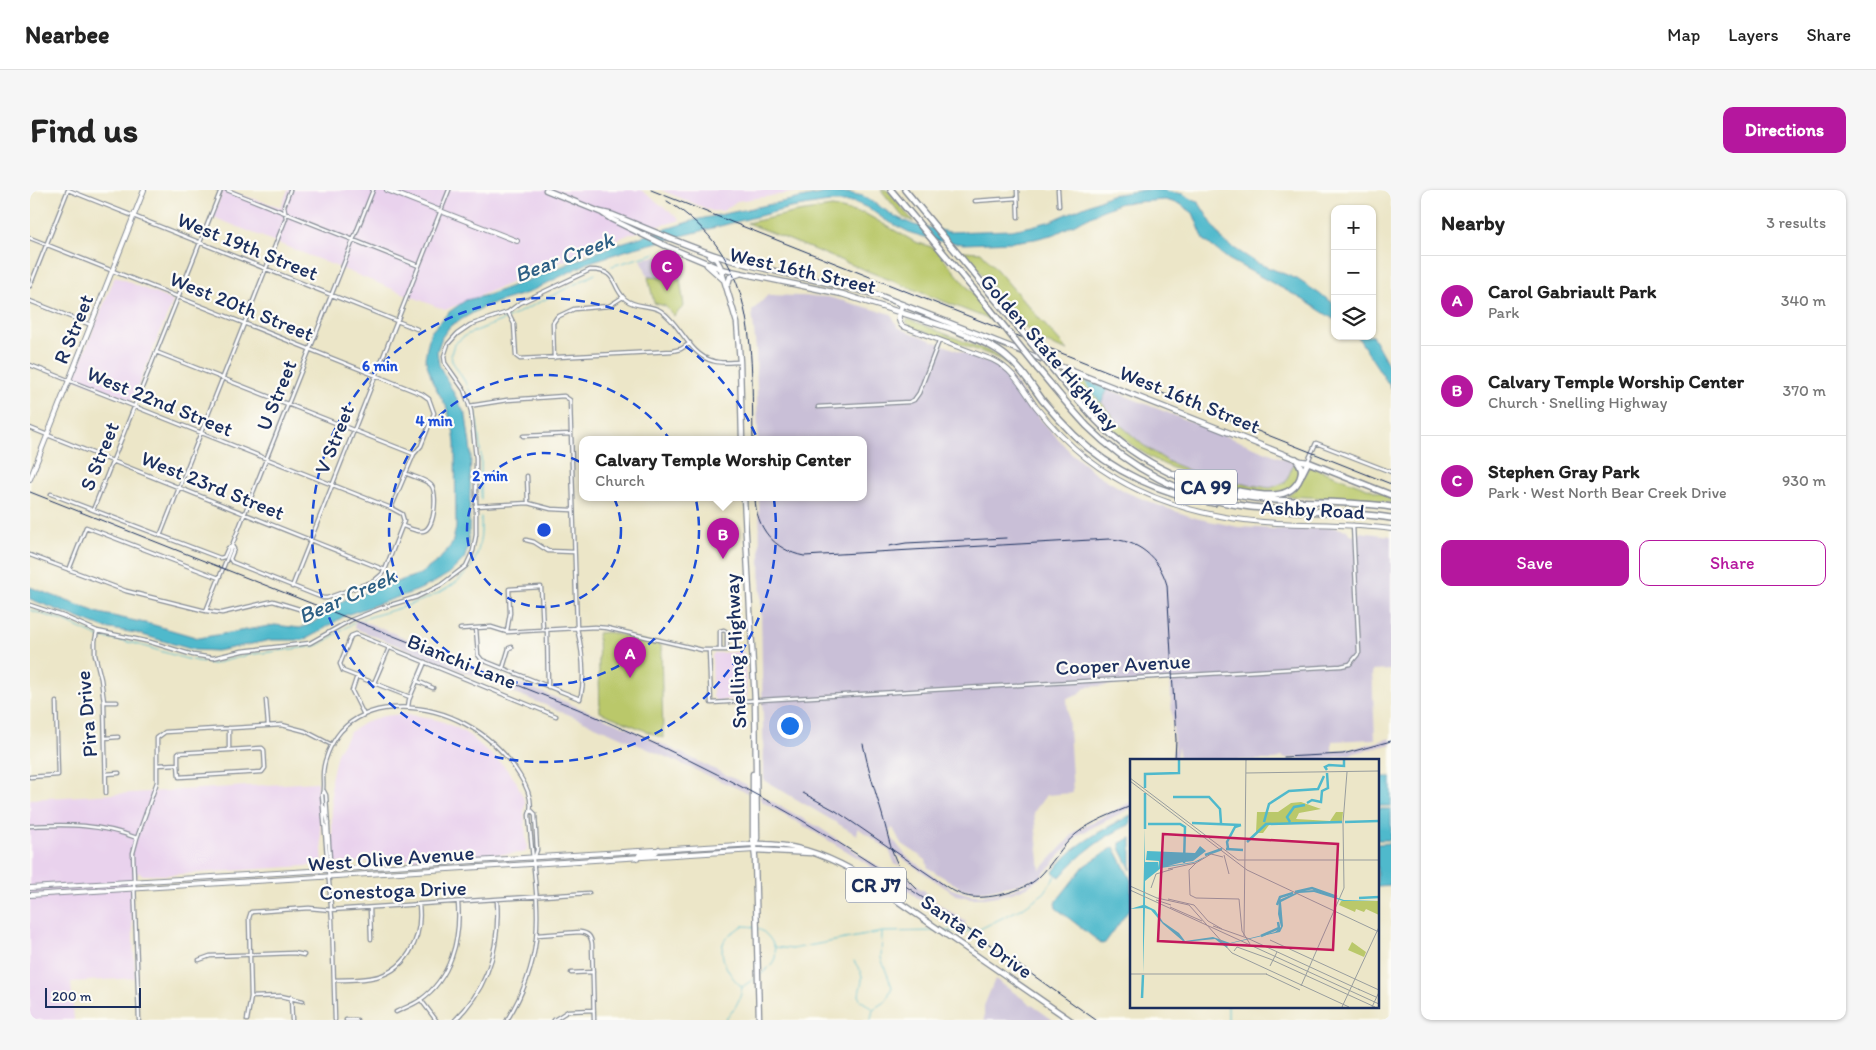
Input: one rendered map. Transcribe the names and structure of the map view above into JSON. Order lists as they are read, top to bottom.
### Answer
{
  "streets": {
    "highway": ["Golden State Highway", "CA 99"],
    "main road": [
      "West 16th Street",
      "R Street",
      "Ashby Road",
      "Snelling Highway",
      "West Olive Avenue",
      "CR J7",
      "Santa Fe Drive"
    ],
    "street": [
      "West 19th Street",
      "West 20th Street",
      "U Street",
      "West 22nd Street",
      "V Street",
      "S Street",
      "West 23rd Street",
      "Bianchi Lane",
      "Cooper Avenue",
      "Pira Drive",
      "Conestoga Drive"
    ]
  },
  "crossings": [
    ["West 19th Street", "R Street"],
    ["West 19th Street", "U Street"],
    ["West 19th Street", "V Street"],
    ["West 19th Street", "S Street"],
    ["West 16th Street", "Ashby Road"],
    ["West 20th Street", "R Street"],
    ["West 20th Street", "U Street"],
    ["West 20th Street", "V Street"],
    ["West 20th Street", "S Street"],
    ["R Street", "West 22nd Street"],
    ["R Street", "West 23rd Street"],
    ["U Street", "West 22nd Street"],
    ["U Street", "West 23rd Street"],
    ["West 22nd Street", "V Street"],
    ["West 22nd Street", "S Street"],
    ["V Street", "West 23rd Street"],
    ["S Street", "West 23rd Street"],
    ["Ashby Road", "Cooper Avenue"],
    ["Snelling Highway", "Cooper Avenue"],
    ["Snelling Highway", "West Olive Avenue"],
    ["Snelling Highway", "Santa Fe Drive"],
    ["West Olive Avenue", "Santa Fe Drive"]
  ],
  "water": ["Bear Creek"],
  "scale_bar": "200 m",
  "page": {
    "header": "Nearbee",
    "nav": ["Map", "Layers", "Share"],
    "buttons": [
      "Directions",
      ["Save", "Share"]
    ],
    "title": "Find us",
    "heading": ["Nearby", "3 results"],
    "map_buttons": ["+", "−"],
    "pins": ["C", "B", "A"],
    "list": [
      {
        "mark": "A",
        "name": "Carol Gabriault Park",
        "note": "Park",
        "value": "340 m"
      },
      {
        "mark": "B",
        "name": "Calvary Temple Worship Center",
        "note": "Church · Snelling Highway",
        "value": "370 m"
      },
      {
        "mark": "C",
        "name": "Stephen Gray Park",
        "note": "Park · West North Bear Creek Drive",
        "value": "930 m"
      }
    ],
    "popup": ["Calvary Temple Worship Center", "Church"],
    "scale": "200 m"
  },
  "rings": ["6 min", "4 min", "2 min"]
}
